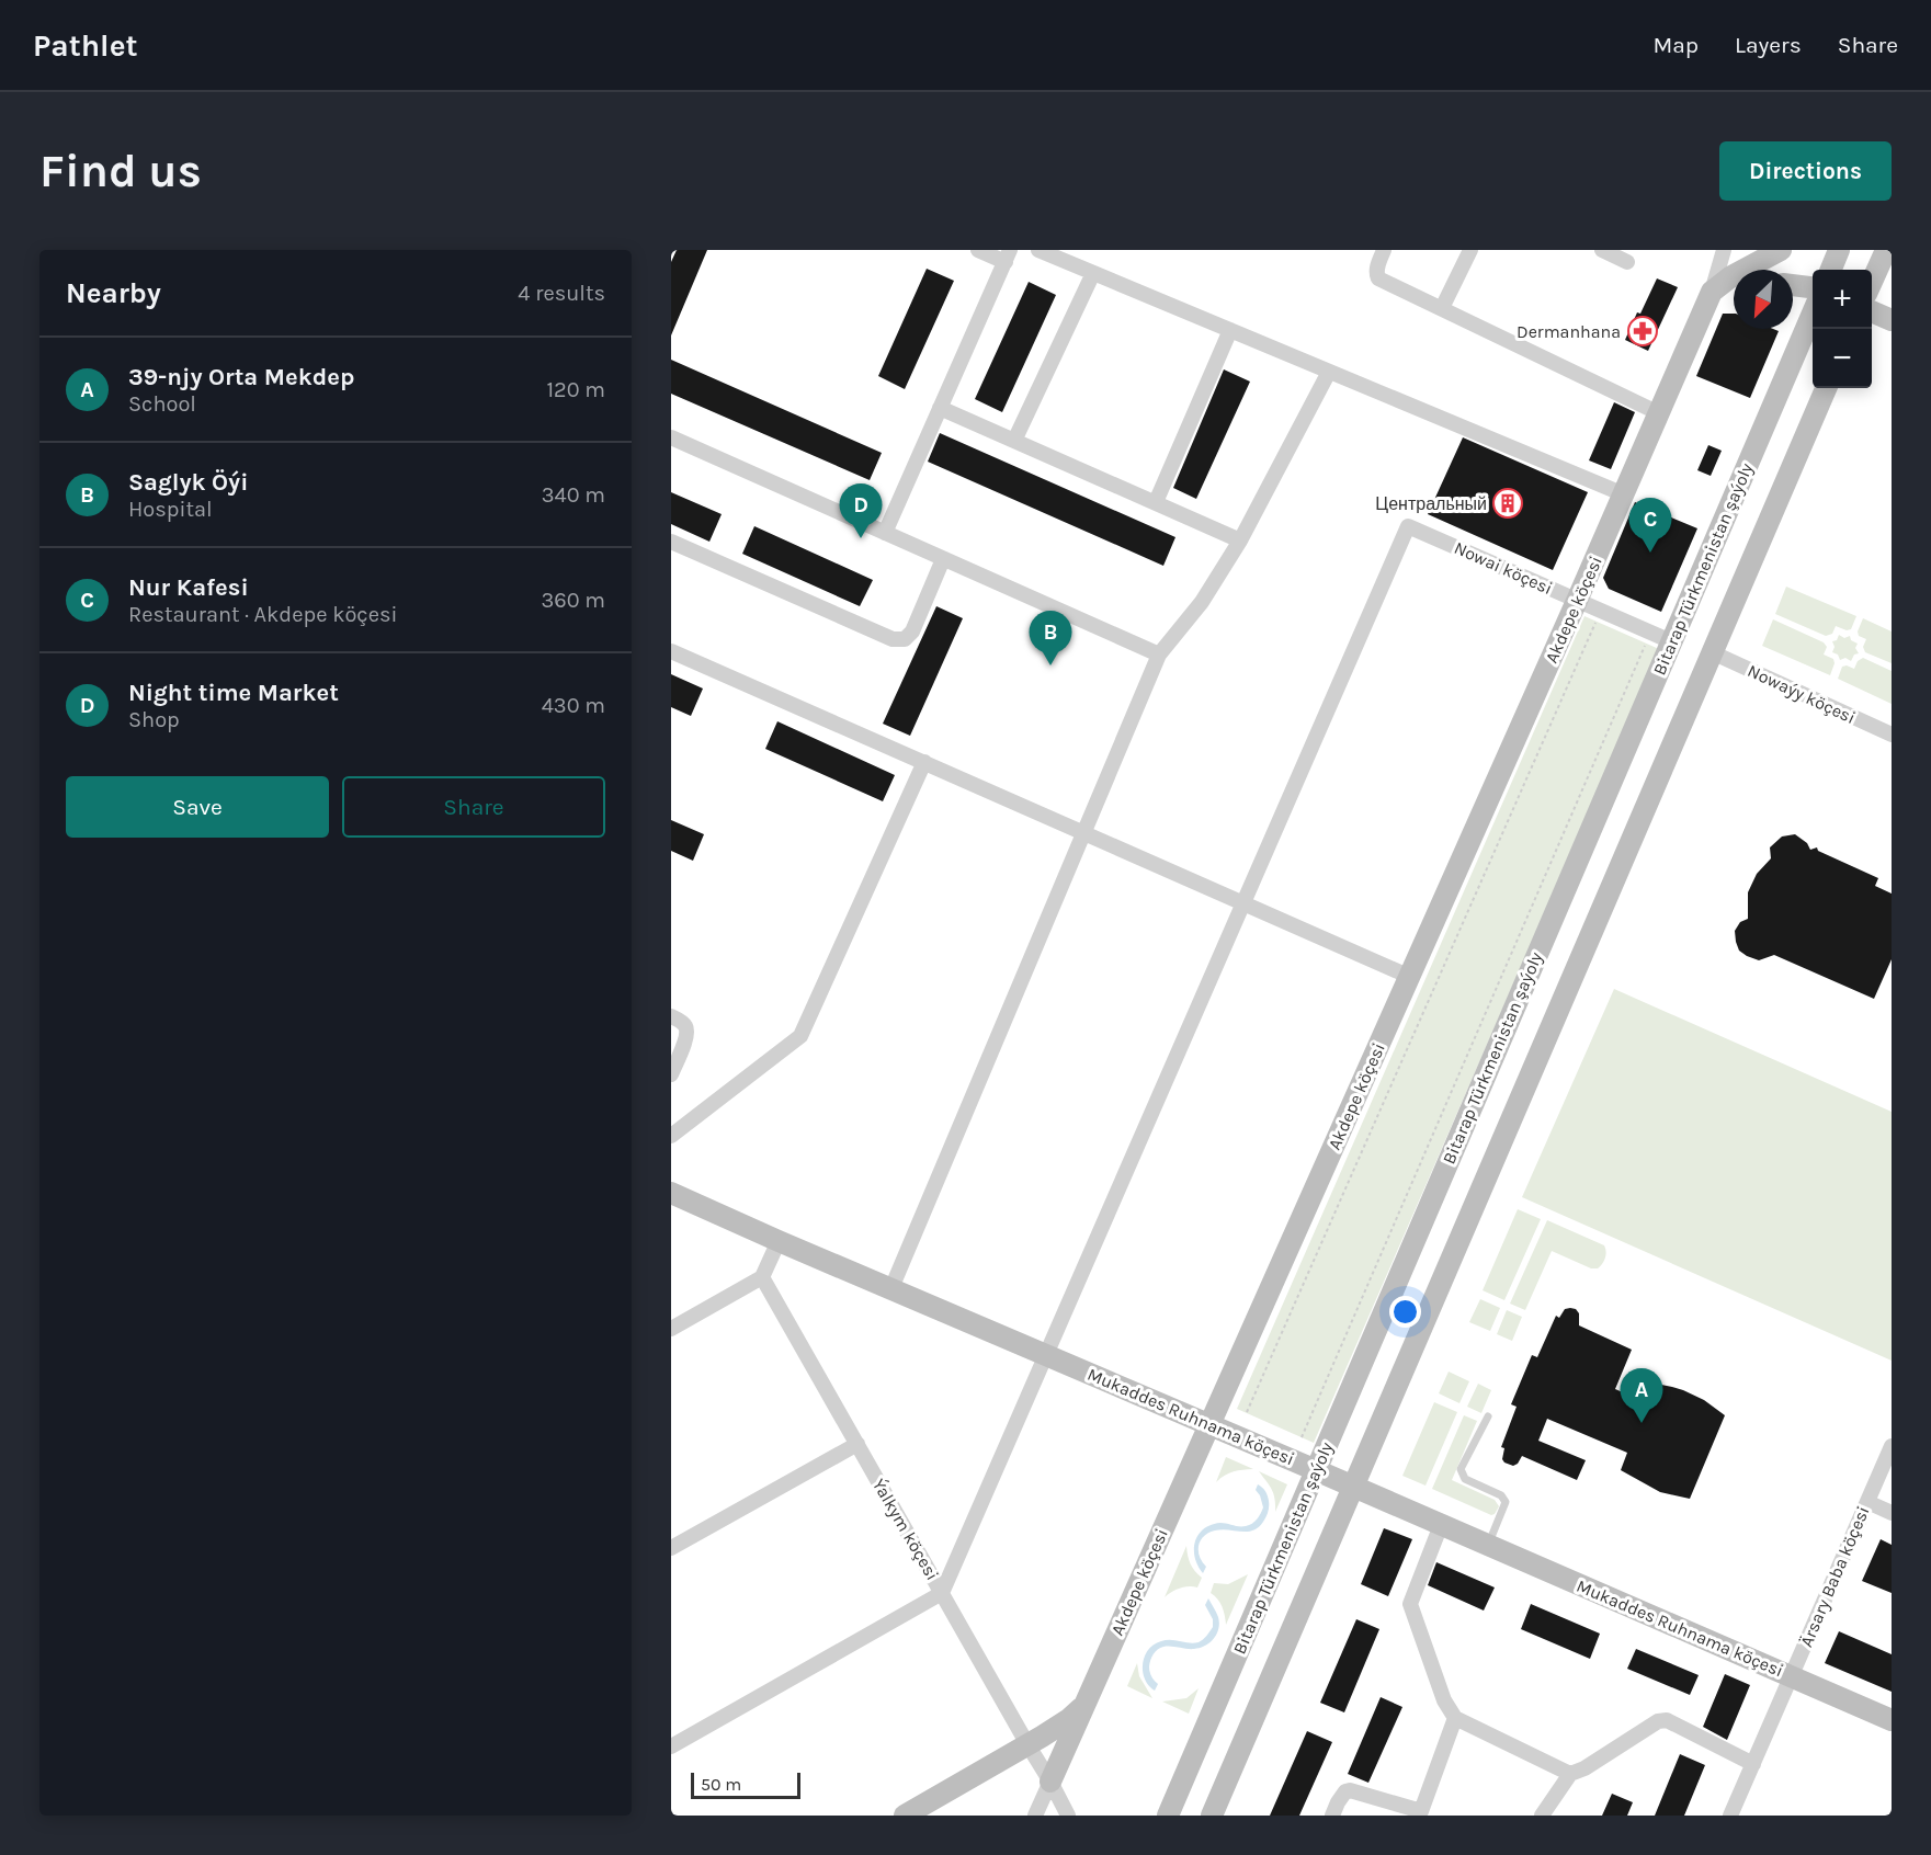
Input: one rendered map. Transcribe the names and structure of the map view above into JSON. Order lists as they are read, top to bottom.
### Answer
{
  "streets": {
    "street": [
      "Nowai köçesi",
      "Bitarap Türkmenistan şaýoly",
      "Akdepe köçesi",
      "Nowaýy köçesi",
      "Mukaddes Ruhnama köçesi",
      "Ýalkym köçesi",
      "Ärsary Baba köçesi"
    ]
  },
  "crossings": [
    ["Nowai köçesi", "Bitarap Türkmenistan şaýoly"],
    ["Nowai köçesi", "Akdepe köçesi"],
    ["Bitarap Türkmenistan şaýoly", "Mukaddes Ruhnama köçesi"],
    ["Akdepe köçesi", "Mukaddes Ruhnama köçesi"],
    ["Akdepe köçesi", "Ýalkym köçesi"],
    ["Mukaddes Ruhnama köçesi", "Ärsary Baba köçesi"]
  ],
  "places": {
    "pharmacy": ["Dermanhana"],
    "building": ["Центральный"]
  },
  "scale_bar": "50 m",
  "north": "bottom left",
  "page": {
    "header": "Pathlet",
    "nav": ["Map", "Layers", "Share"],
    "buttons": [
      "Directions",
      ["Save", "Share"]
    ],
    "title": "Find us",
    "heading": ["Nearby", "4 results"],
    "map_buttons": ["+", "−"],
    "list": [
      {
        "mark": "A",
        "name": "39-njy Orta Mekdep",
        "note": "School",
        "value": "120 m"
      },
      {
        "mark": "B",
        "name": "Saglyk Öýi",
        "note": "Hospital",
        "value": "340 m"
      },
      {
        "mark": "C",
        "name": "Nur Kafesi",
        "note": "Restaurant · Akdepe köçesi",
        "value": "360 m"
      },
      {
        "mark": "D",
        "name": "Night time Market",
        "note": "Shop",
        "value": "430 m"
      }
    ],
    "pins": [
      "D",
      "C",
      "B",
      "A"
    ],
    "scale": "50 m"
  }
}
